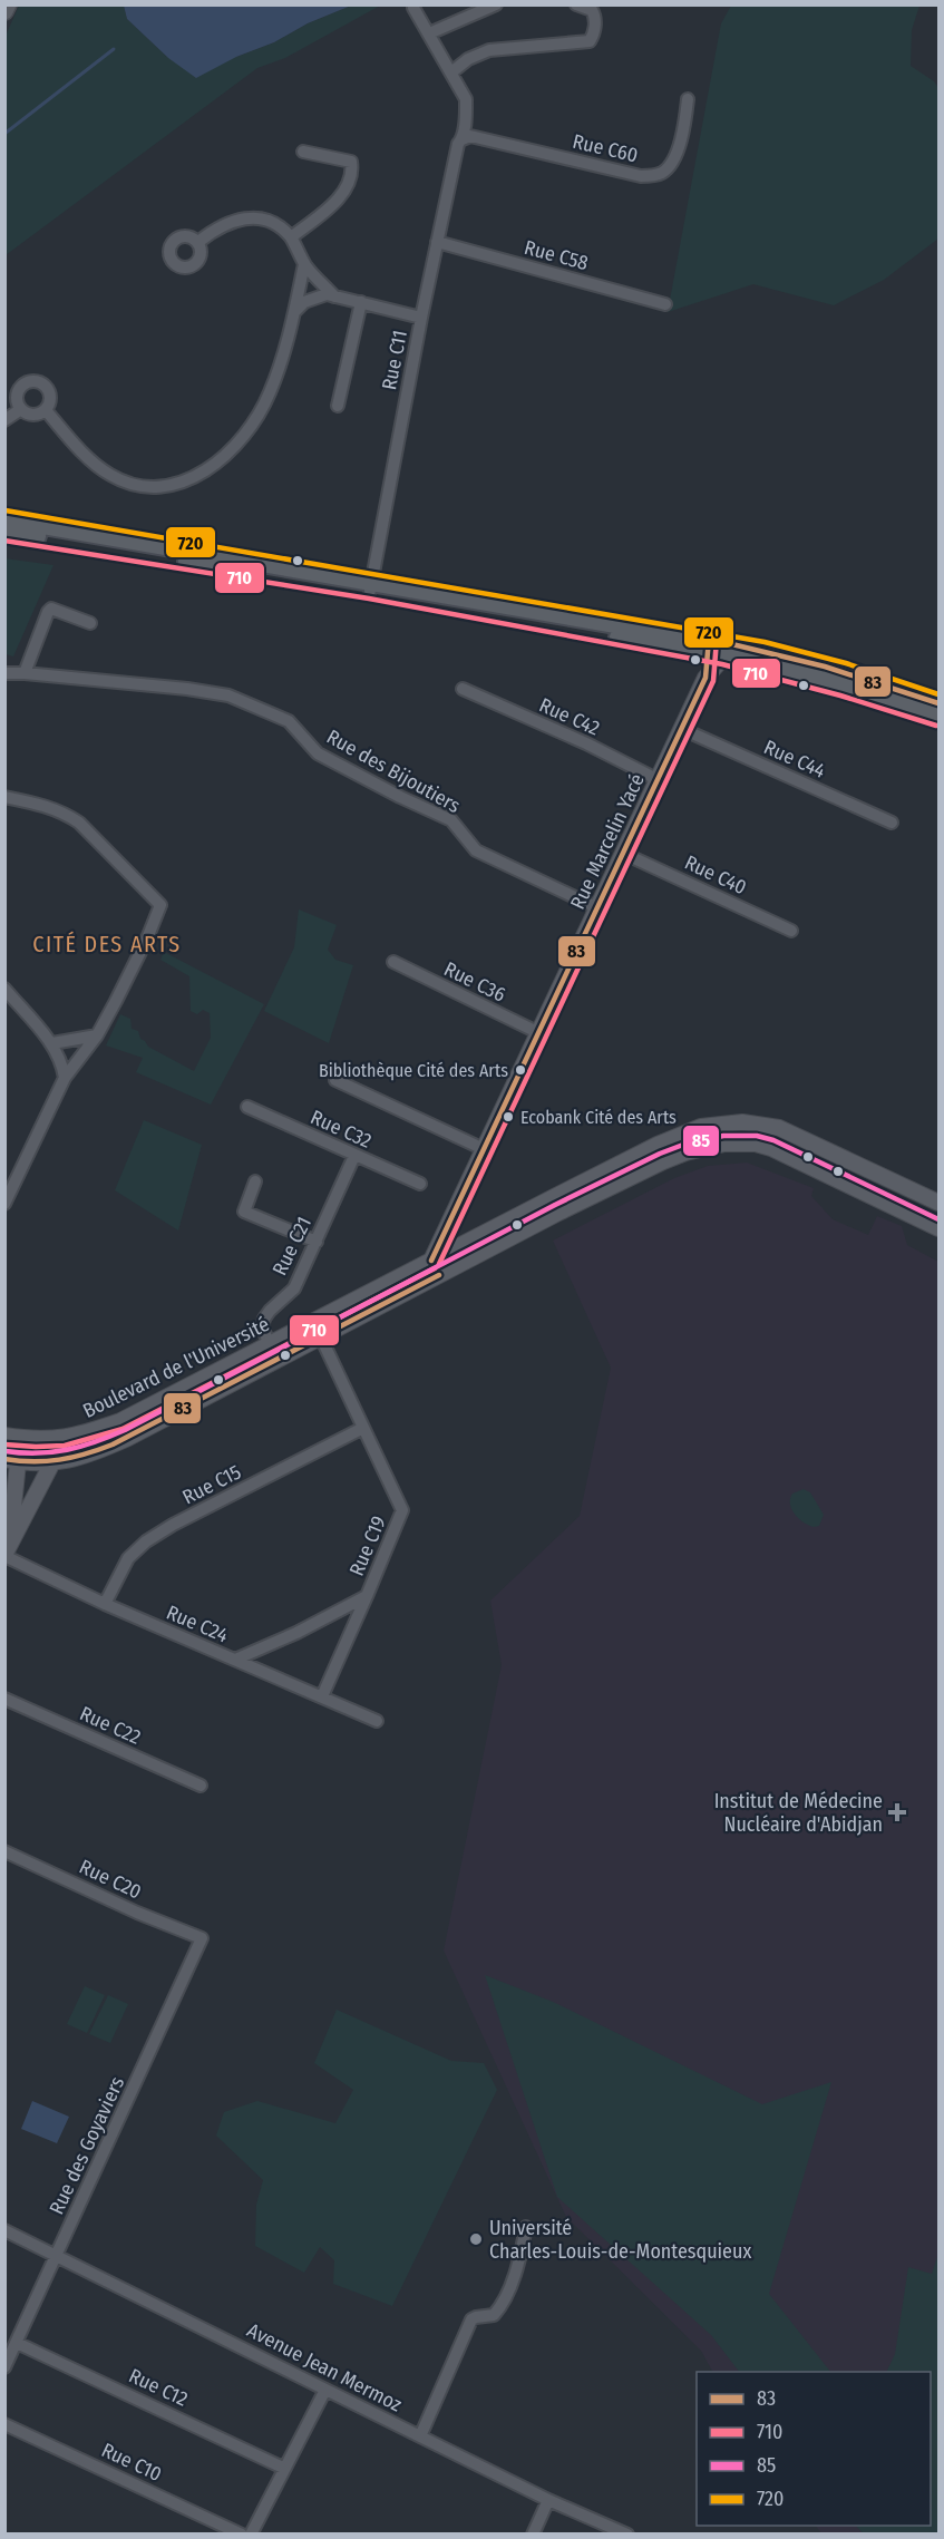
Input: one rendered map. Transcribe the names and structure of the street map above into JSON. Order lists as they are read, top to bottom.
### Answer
{
  "streets": {
    "street": [
      "Rue C60",
      "Rue C58",
      "Rue C11",
      "Rue C42",
      "Rue C44",
      "Rue des Bijoutiers",
      "Rue Marcelin Yacé",
      "Rue C40",
      "Rue C36",
      "Rue C32",
      "Rue C21",
      "Boulevard de l'Université",
      "Rue C15",
      "Rue C19",
      "Rue C24",
      "Rue C22",
      "Rue C20",
      "Rue des Goyaviers",
      "Avenue Jean Mermoz",
      "Rue C12",
      "Rue C10"
    ]
  },
  "crossings": [
    ["Rue C60", "Rue C11"],
    ["Rue C58", "Rue C11"],
    ["Rue C42", "Rue Marcelin Yacé"],
    ["Rue C44", "Rue Marcelin Yacé"],
    ["Rue des Bijoutiers", "Rue Marcelin Yacé"],
    ["Rue Marcelin Yacé", "Rue C40"],
    ["Rue Marcelin Yacé", "Rue C36"],
    ["Rue Marcelin Yacé", "Boulevard de l'Université"],
    ["Rue C32", "Rue C21"],
    ["Rue C21", "Boulevard de l'Université"],
    ["Boulevard de l'Université", "Rue C19"],
    ["Rue C15", "Rue C19"],
    ["Rue C15", "Rue C24"],
    ["Rue C19", "Rue C24"],
    ["Rue C20", "Rue des Goyaviers"],
    ["Rue des Goyaviers", "Avenue Jean Mermoz"],
    ["Rue des Goyaviers", "Rue C12"]
  ],
  "districts": ["CITÉ DES ARTS"],
  "places": {
    "other": ["Bibliothèque Cité des Arts", "Ecobank Cité des Arts", "Université Charles-Louis-de-Montesquieux"],
    "health": ["Institut de Médecine Nucléaire d'Abidjan"]
  },
  "lines": [
    "transit line 720",
    "transit line 710",
    "transit line 83",
    "transit line 85"
  ],
  "legend": [
    "83",
    "710",
    "85",
    "720"
  ]
}
